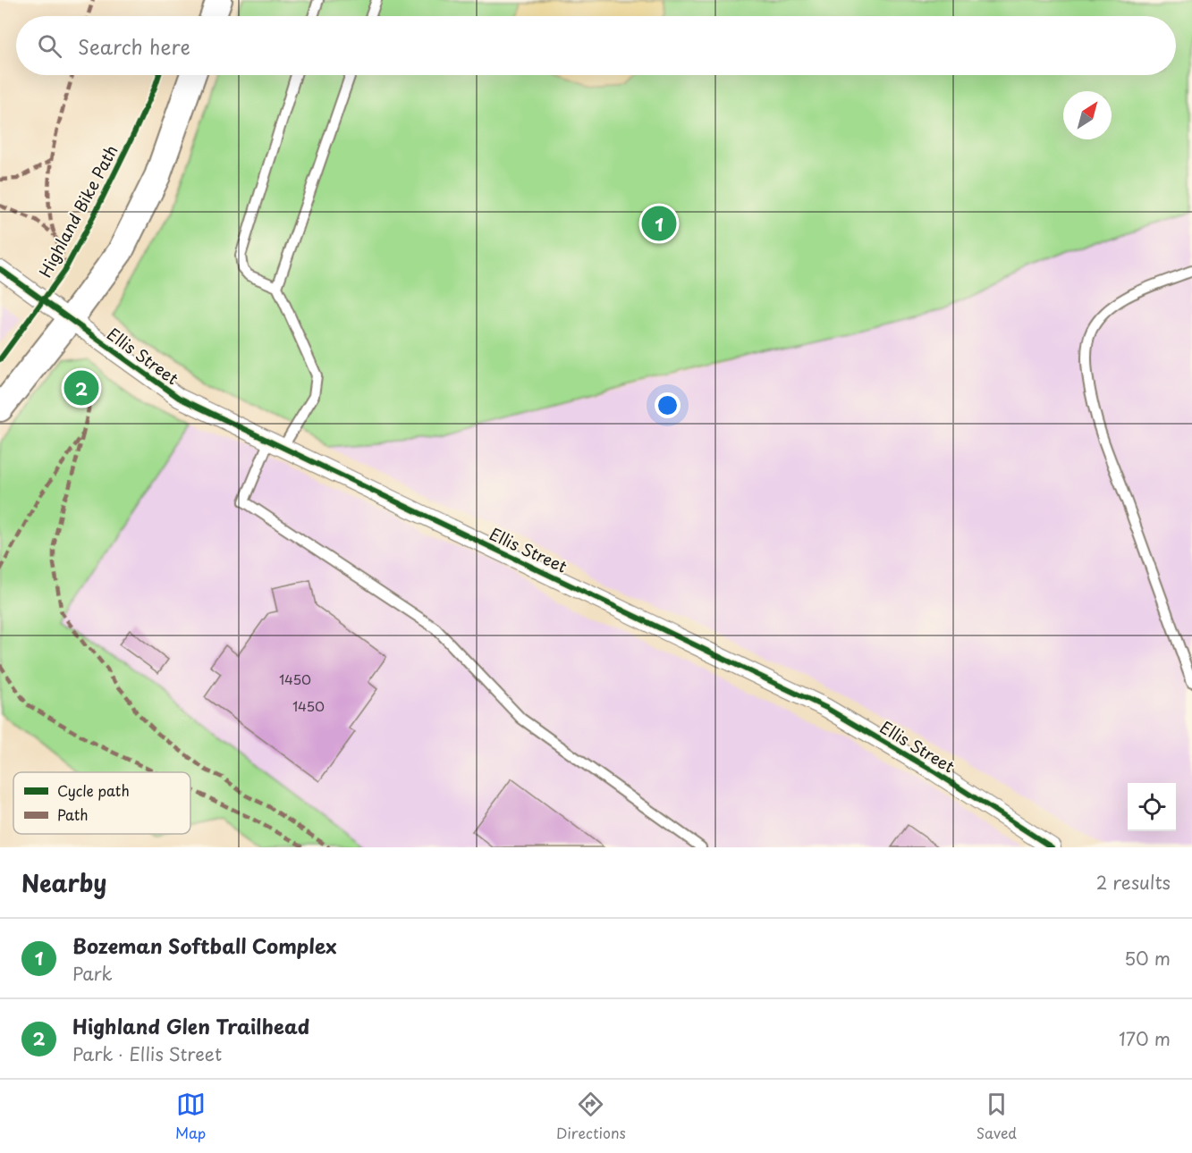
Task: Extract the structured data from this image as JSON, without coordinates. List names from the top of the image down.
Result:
{
  "streets": {
    "street": ["Ellis Street"],
    "cycle path": ["Highland Bike Path"]
  },
  "house_numbers": ["1450", "1450"],
  "legend": ["Cycle path", "Path"],
  "north": "top right",
  "page": {
    "search": "Search here",
    "pins": ["1", "2"],
    "heading": ["Nearby", "2 results"],
    "list": [
      {
        "mark": "1",
        "name": "Bozeman Softball Complex",
        "note": "Park",
        "value": "50 m"
      },
      {
        "mark": "2",
        "name": "Highland Glen Trailhead",
        "note": "Park · Ellis Street",
        "value": "170 m"
      }
    ],
    "nav": ["Map", "Directions", "Saved"]
  }
}
